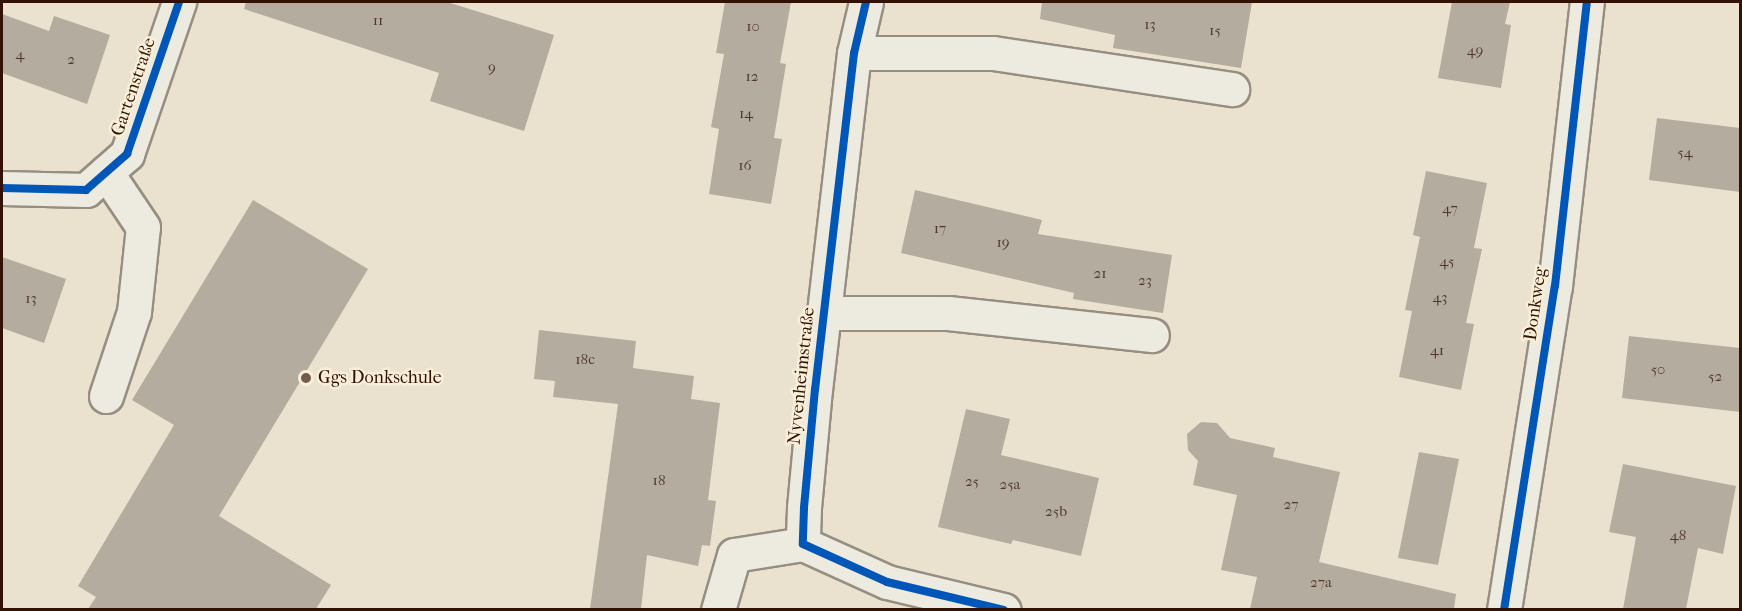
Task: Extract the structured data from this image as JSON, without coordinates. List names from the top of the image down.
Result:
{
  "streets": {
    "street": ["Gartenstraße", "Donkweg", "Nyvenheimstraße"]
  },
  "places": ["Ggs Donkschule"],
  "house_numbers": [
    "11",
    "13",
    "10",
    "15",
    "49",
    "4",
    "2",
    "9",
    "12",
    "14",
    "54",
    "16",
    "47",
    "17",
    "19",
    "45",
    "21",
    "23",
    "43",
    "13",
    "41",
    "18c",
    "50",
    "52",
    "18",
    "25",
    "25a",
    "27",
    "25b",
    "48",
    "27a"
  ]
}
